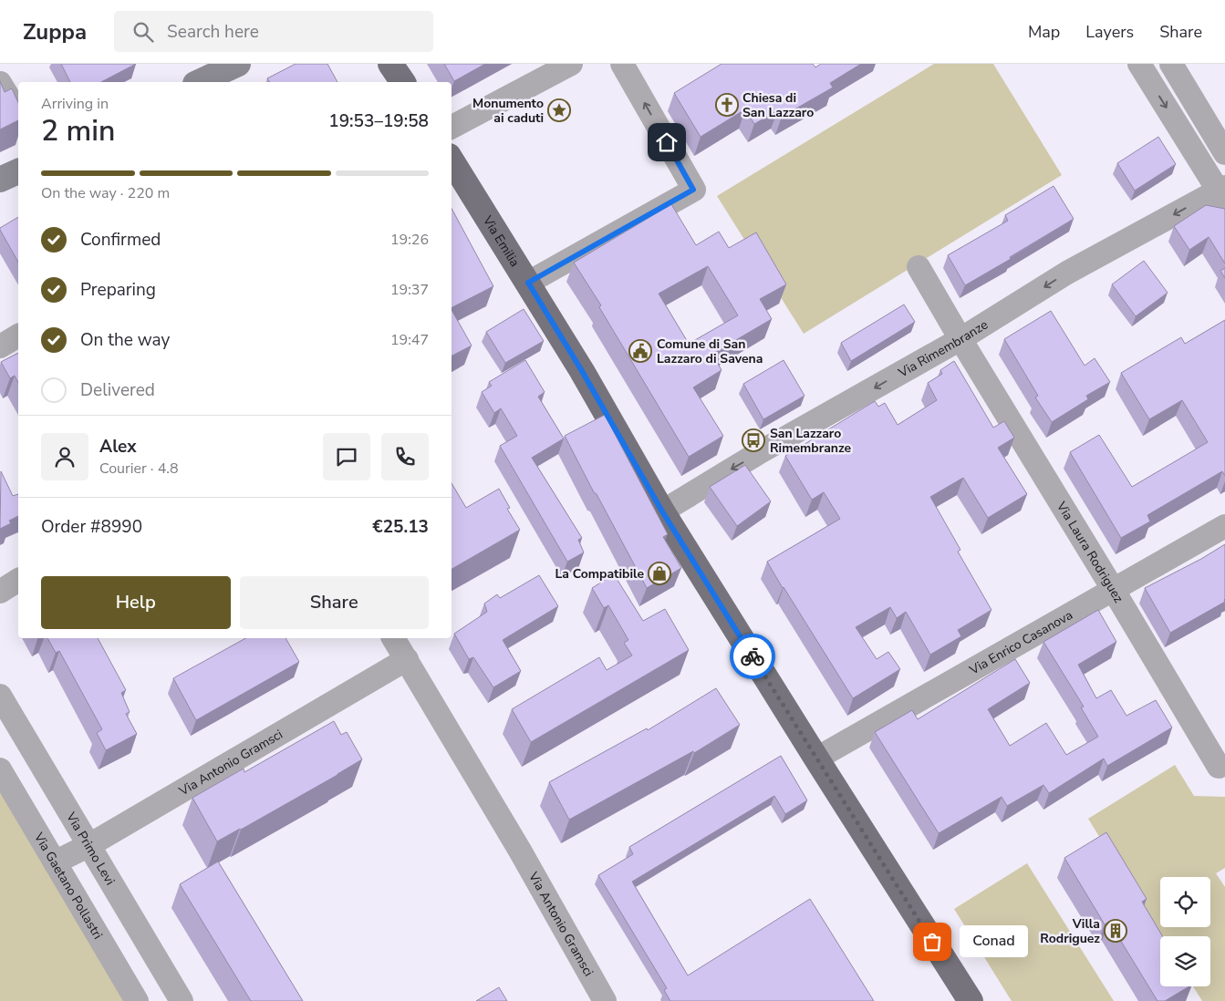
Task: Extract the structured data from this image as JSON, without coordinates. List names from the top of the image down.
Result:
{
  "streets": {
    "main road": ["Via Emilia"],
    "street": [
      "Via Rimembranze",
      "Via Laura Rodriguez",
      "Via Enrico Casanova",
      "Via Antonio Gramsci",
      "Via Primo Levi",
      "Via Gaetano Pollastri"
    ]
  },
  "crossings": [
    ["Via Emilia", "Via Rimembranze"],
    ["Via Emilia", "Via Enrico Casanova"],
    ["Via Rimembranze", "Via Laura Rodriguez"],
    ["Via Laura Rodriguez", "Via Enrico Casanova"],
    ["Via Antonio Gramsci", "Via Primo Levi"],
    ["Via Antonio Gramsci", "Via Gaetano Pollastri"]
  ],
  "one_way": ["Via Rimembranze"],
  "places": {
    "church": ["Chiesa di San Lazzaro"],
    "place": ["Monumento ai caduti"],
    "public building": ["Comune di San Lazzaro di Savena"],
    "bus stop": ["San Lazzaro Rimembranze"],
    "shop": ["La Compatibile"],
    "building": ["Villa Rodriguez"],
    "other": ["Conad"]
  },
  "page": {
    "header": "Zuppa",
    "search": "Search here",
    "nav": ["Map", "Layers", "Share"],
    "heading": ["2 min", "Arriving in", "19:53–19:58"],
    "panel": [
      "Alex",
      "Courier · 4.8",
      "Order #8990",
      "€25.13"
    ],
    "bar": "On the way · 220 m",
    "list": [
      ["Confirmed", "19:26"],
      ["Preparing", "19:37"],
      ["On the way", "19:47"],
      "Delivered"
    ],
    "buttons": ["Help", "Share"],
    "bubble": "Conad"
  }
}
